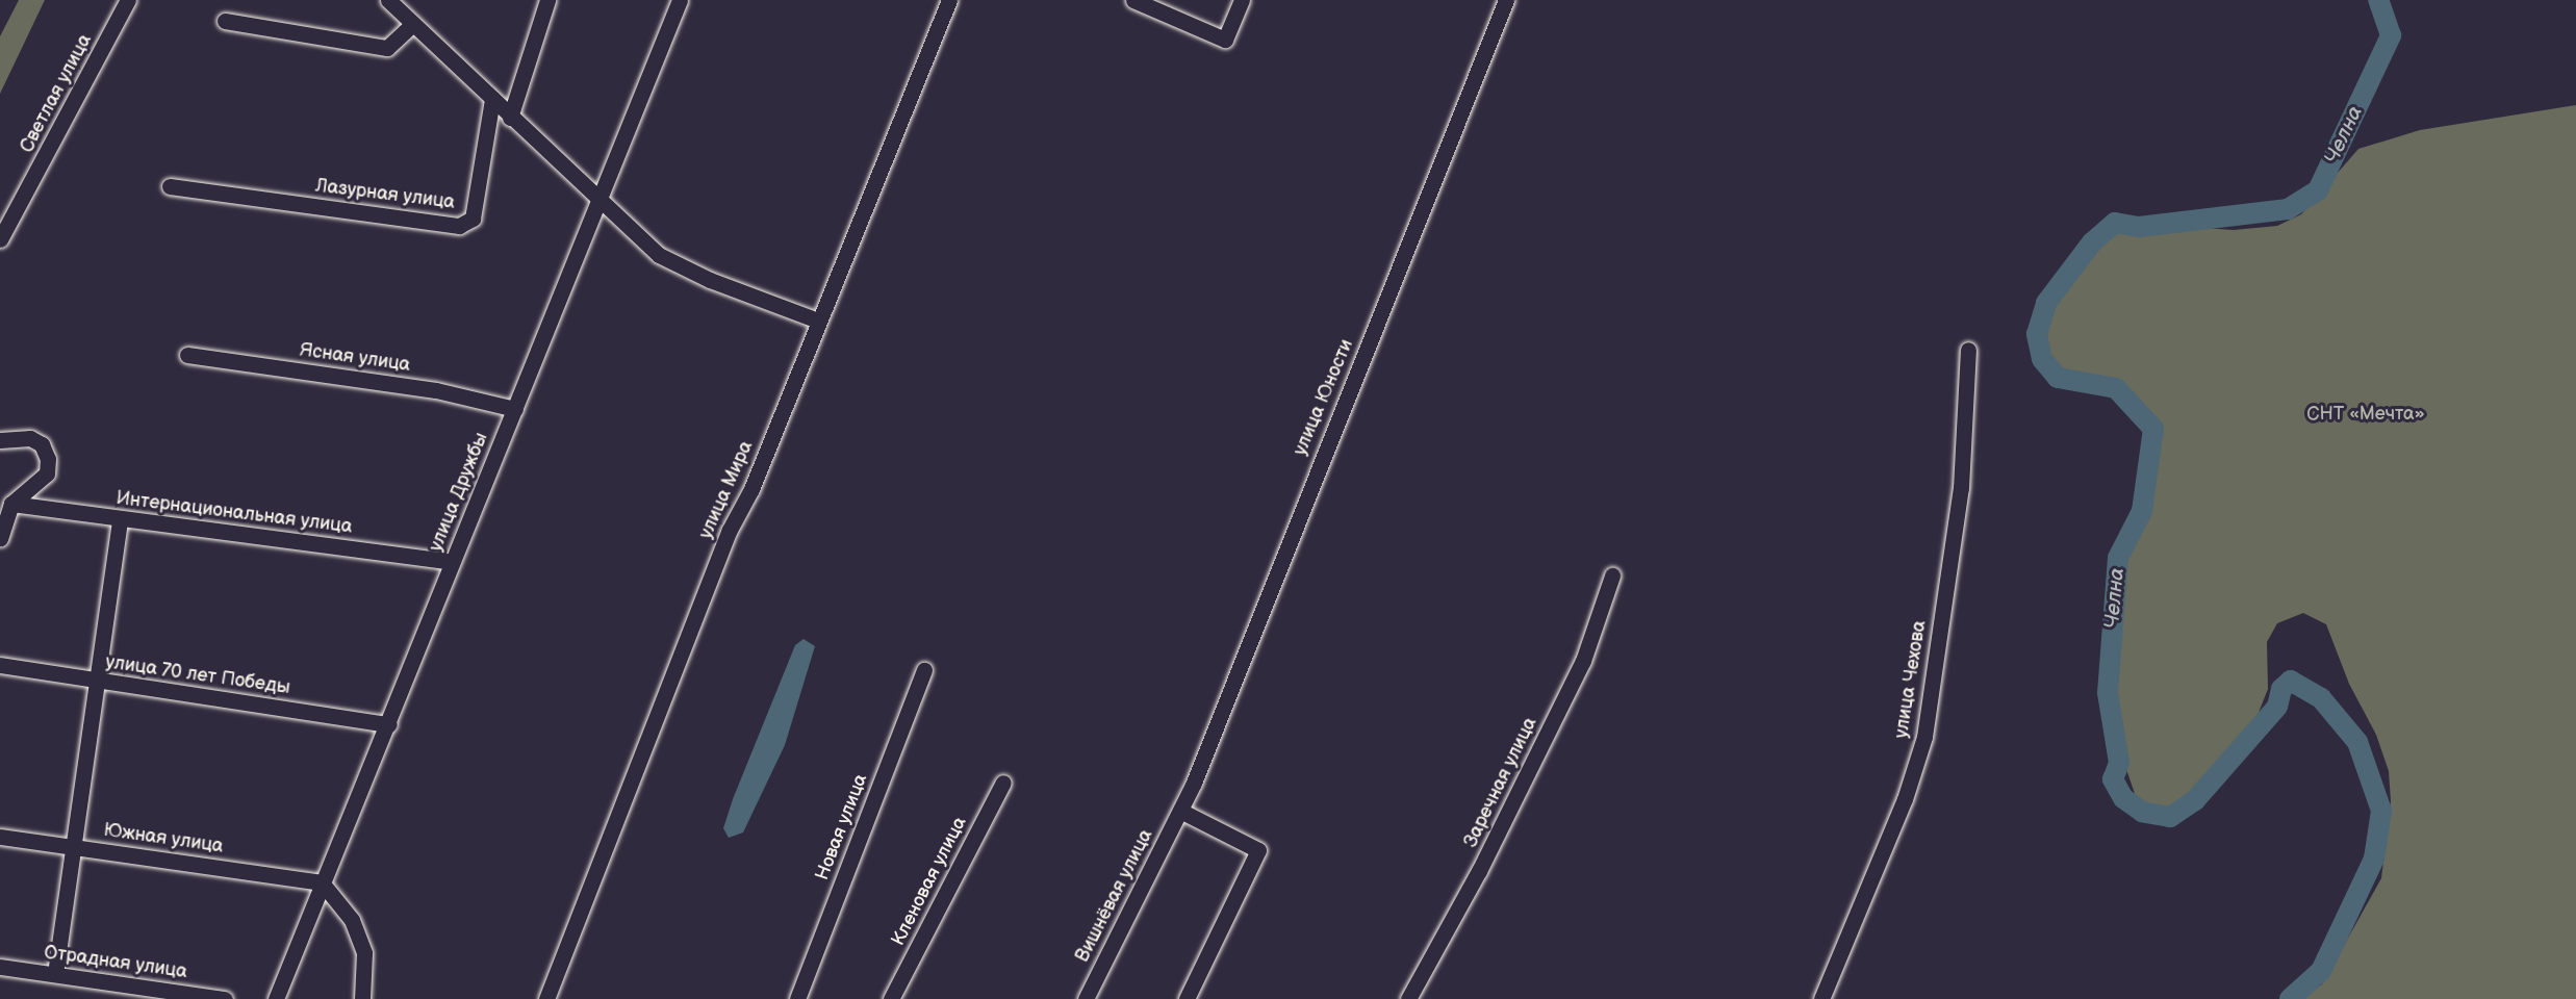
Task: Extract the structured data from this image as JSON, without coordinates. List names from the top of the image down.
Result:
{
  "streets": {
    "street": [
      "Светлая улица",
      "Лазурная улица",
      "Ясная улица",
      "улица Юности",
      "улица Мира",
      "улица Дружбы",
      "Интернациональная улица",
      "улица 70 лет Победы",
      "улица Чехова",
      "Заречная улица",
      "Новая улица",
      "Южная улица",
      "Кленовая улица",
      "Вишнёвая улица",
      "Отрадная улица"
    ]
  },
  "crossings": [
    ["Ясная улица", "улица Дружбы"],
    ["улица Юности", "Вишнёвая улица"],
    ["улица Дружбы", "Интернациональная улица"],
    ["улица Дружбы", "улица 70 лет Победы"],
    ["улица Дружбы", "Южная улица"]
  ],
  "water": ["Челна"],
  "parks": ["СНТ «Мечта»"]
}
